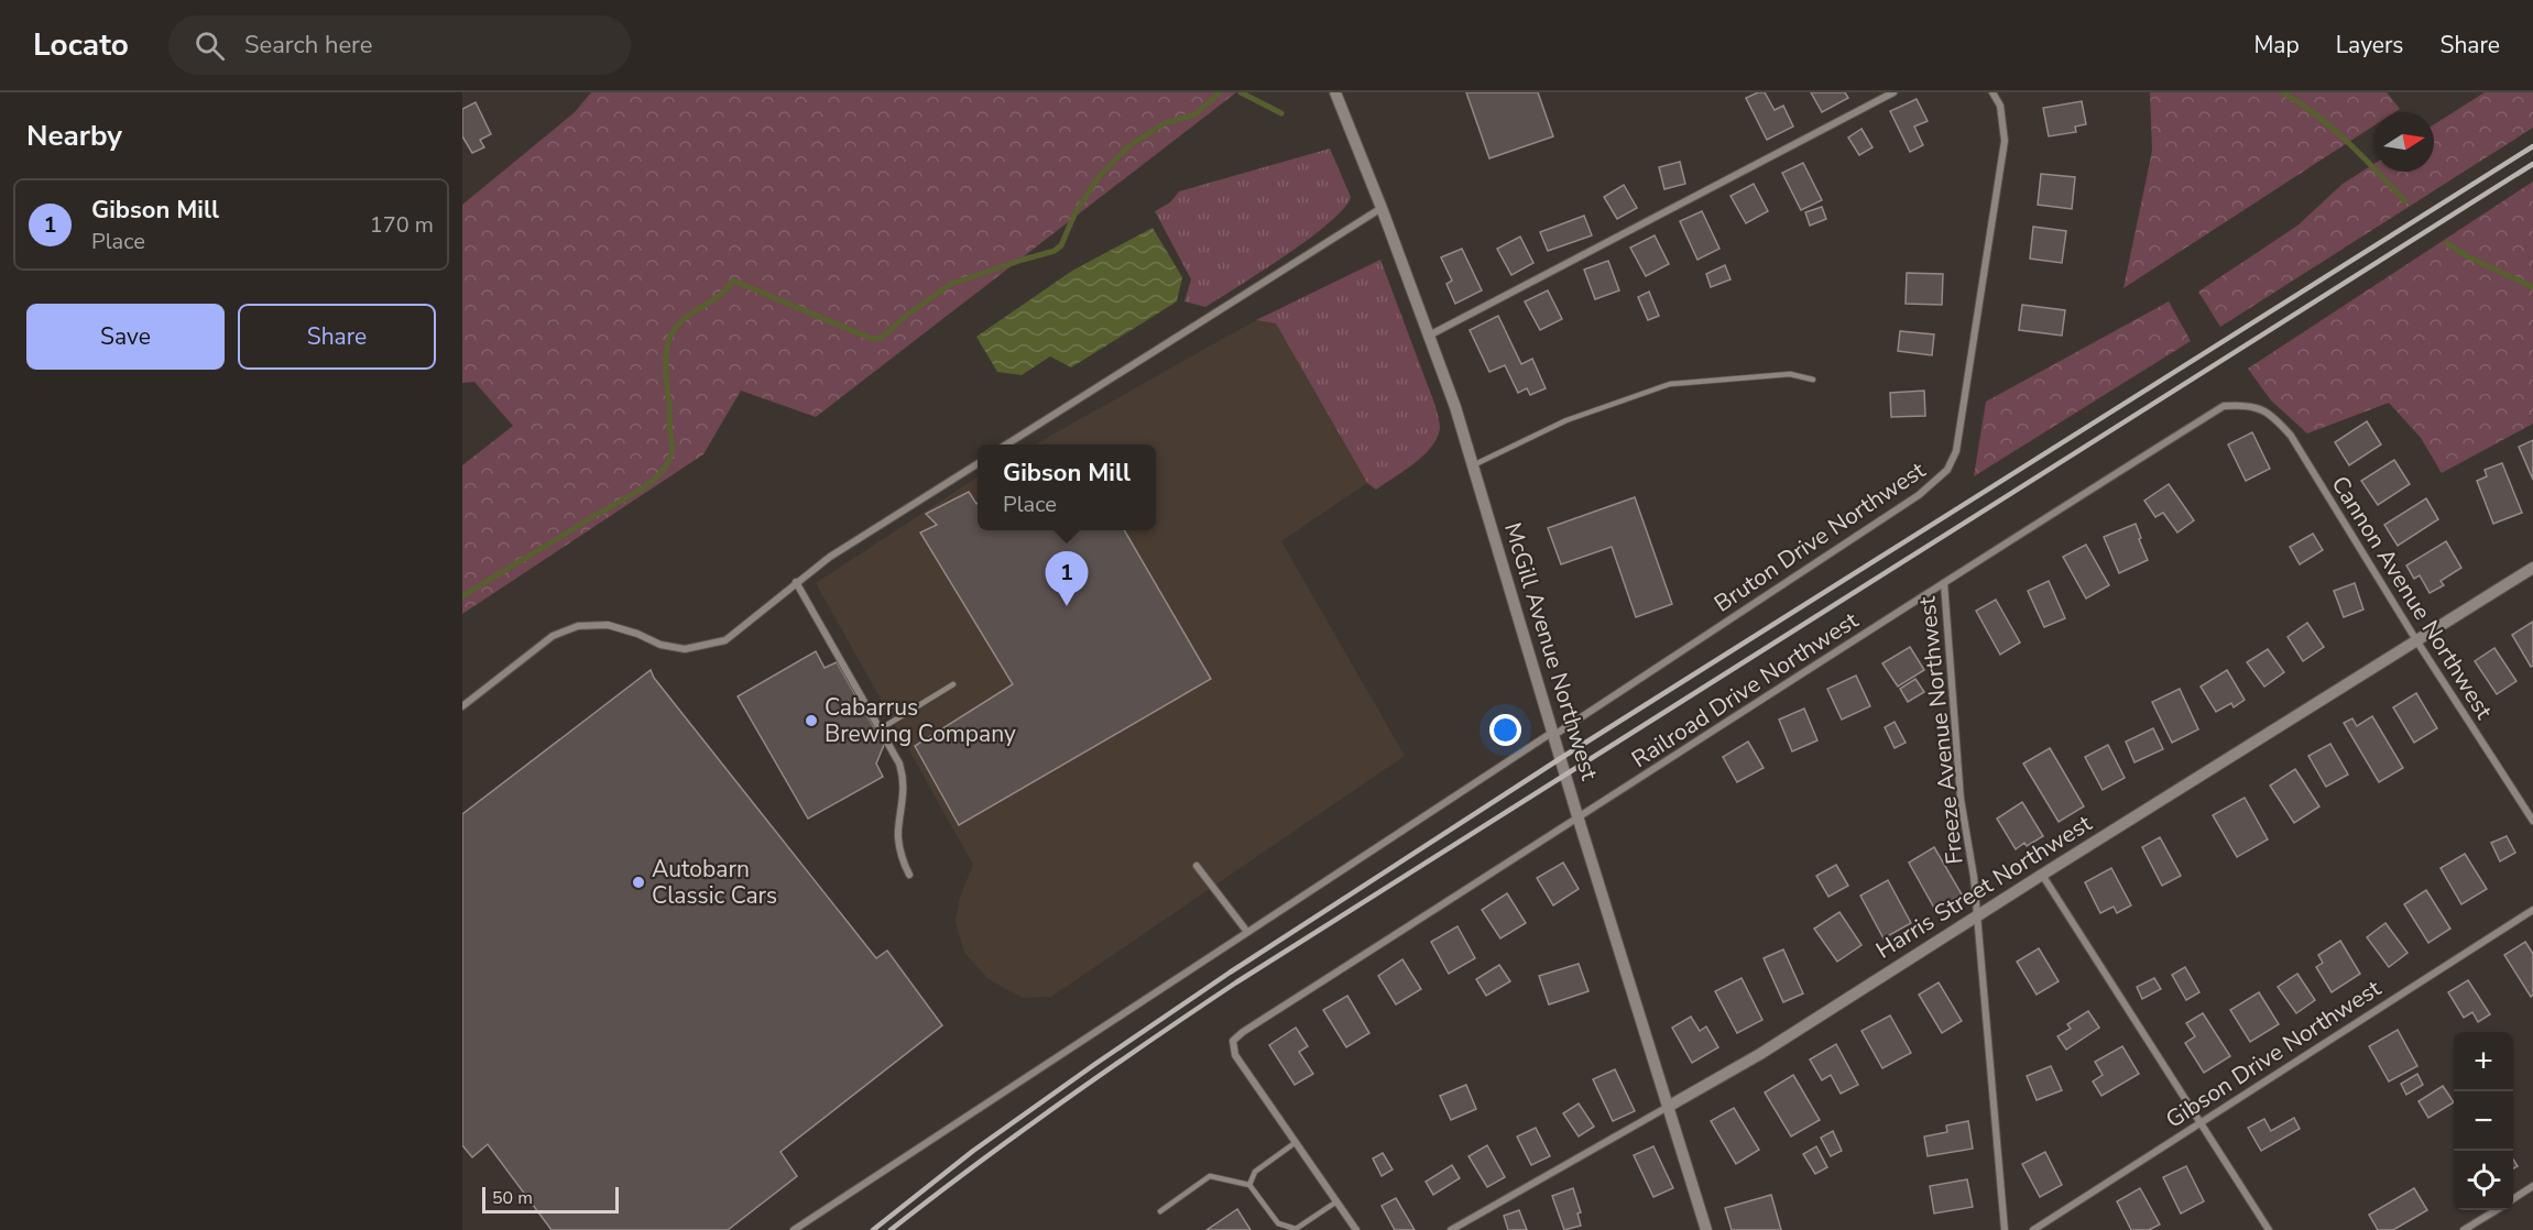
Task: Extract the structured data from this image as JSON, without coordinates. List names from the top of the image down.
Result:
{
  "streets": {
    "street": [
      "Bruton Drive Northwest",
      "Cannon Avenue Northwest",
      "McGill Avenue Northwest",
      "Railroad Drive Northwest",
      "Freeze Avenue Northwest",
      "Harris Street Northwest",
      "Gibson Drive Northwest"
    ]
  },
  "crossings": [
    ["Bruton Drive Northwest", "McGill Avenue Northwest"],
    ["Cannon Avenue Northwest", "Railroad Drive Northwest"],
    ["Cannon Avenue Northwest", "Harris Street Northwest"],
    ["McGill Avenue Northwest", "Railroad Drive Northwest"],
    ["McGill Avenue Northwest", "Harris Street Northwest"],
    ["Railroad Drive Northwest", "Freeze Avenue Northwest"],
    ["Freeze Avenue Northwest", "Harris Street Northwest"]
  ],
  "places": ["Cabarrus Brewing Company", "Autobarn Classic Cars"],
  "scale_bar": "50 m",
  "north": "right",
  "page": {
    "header": "Locato",
    "search": "Search here",
    "nav": ["Map", "Layers", "Share"],
    "heading": "Nearby",
    "list": [
      {
        "mark": "1",
        "name": "Gibson Mill",
        "note": "Place",
        "value": "170 m"
      }
    ],
    "buttons": ["Save", "Share"],
    "popup": ["Gibson Mill", "Place"],
    "pins": "1",
    "map_buttons": ["+", "−"],
    "scale": "50 m"
  }
}
